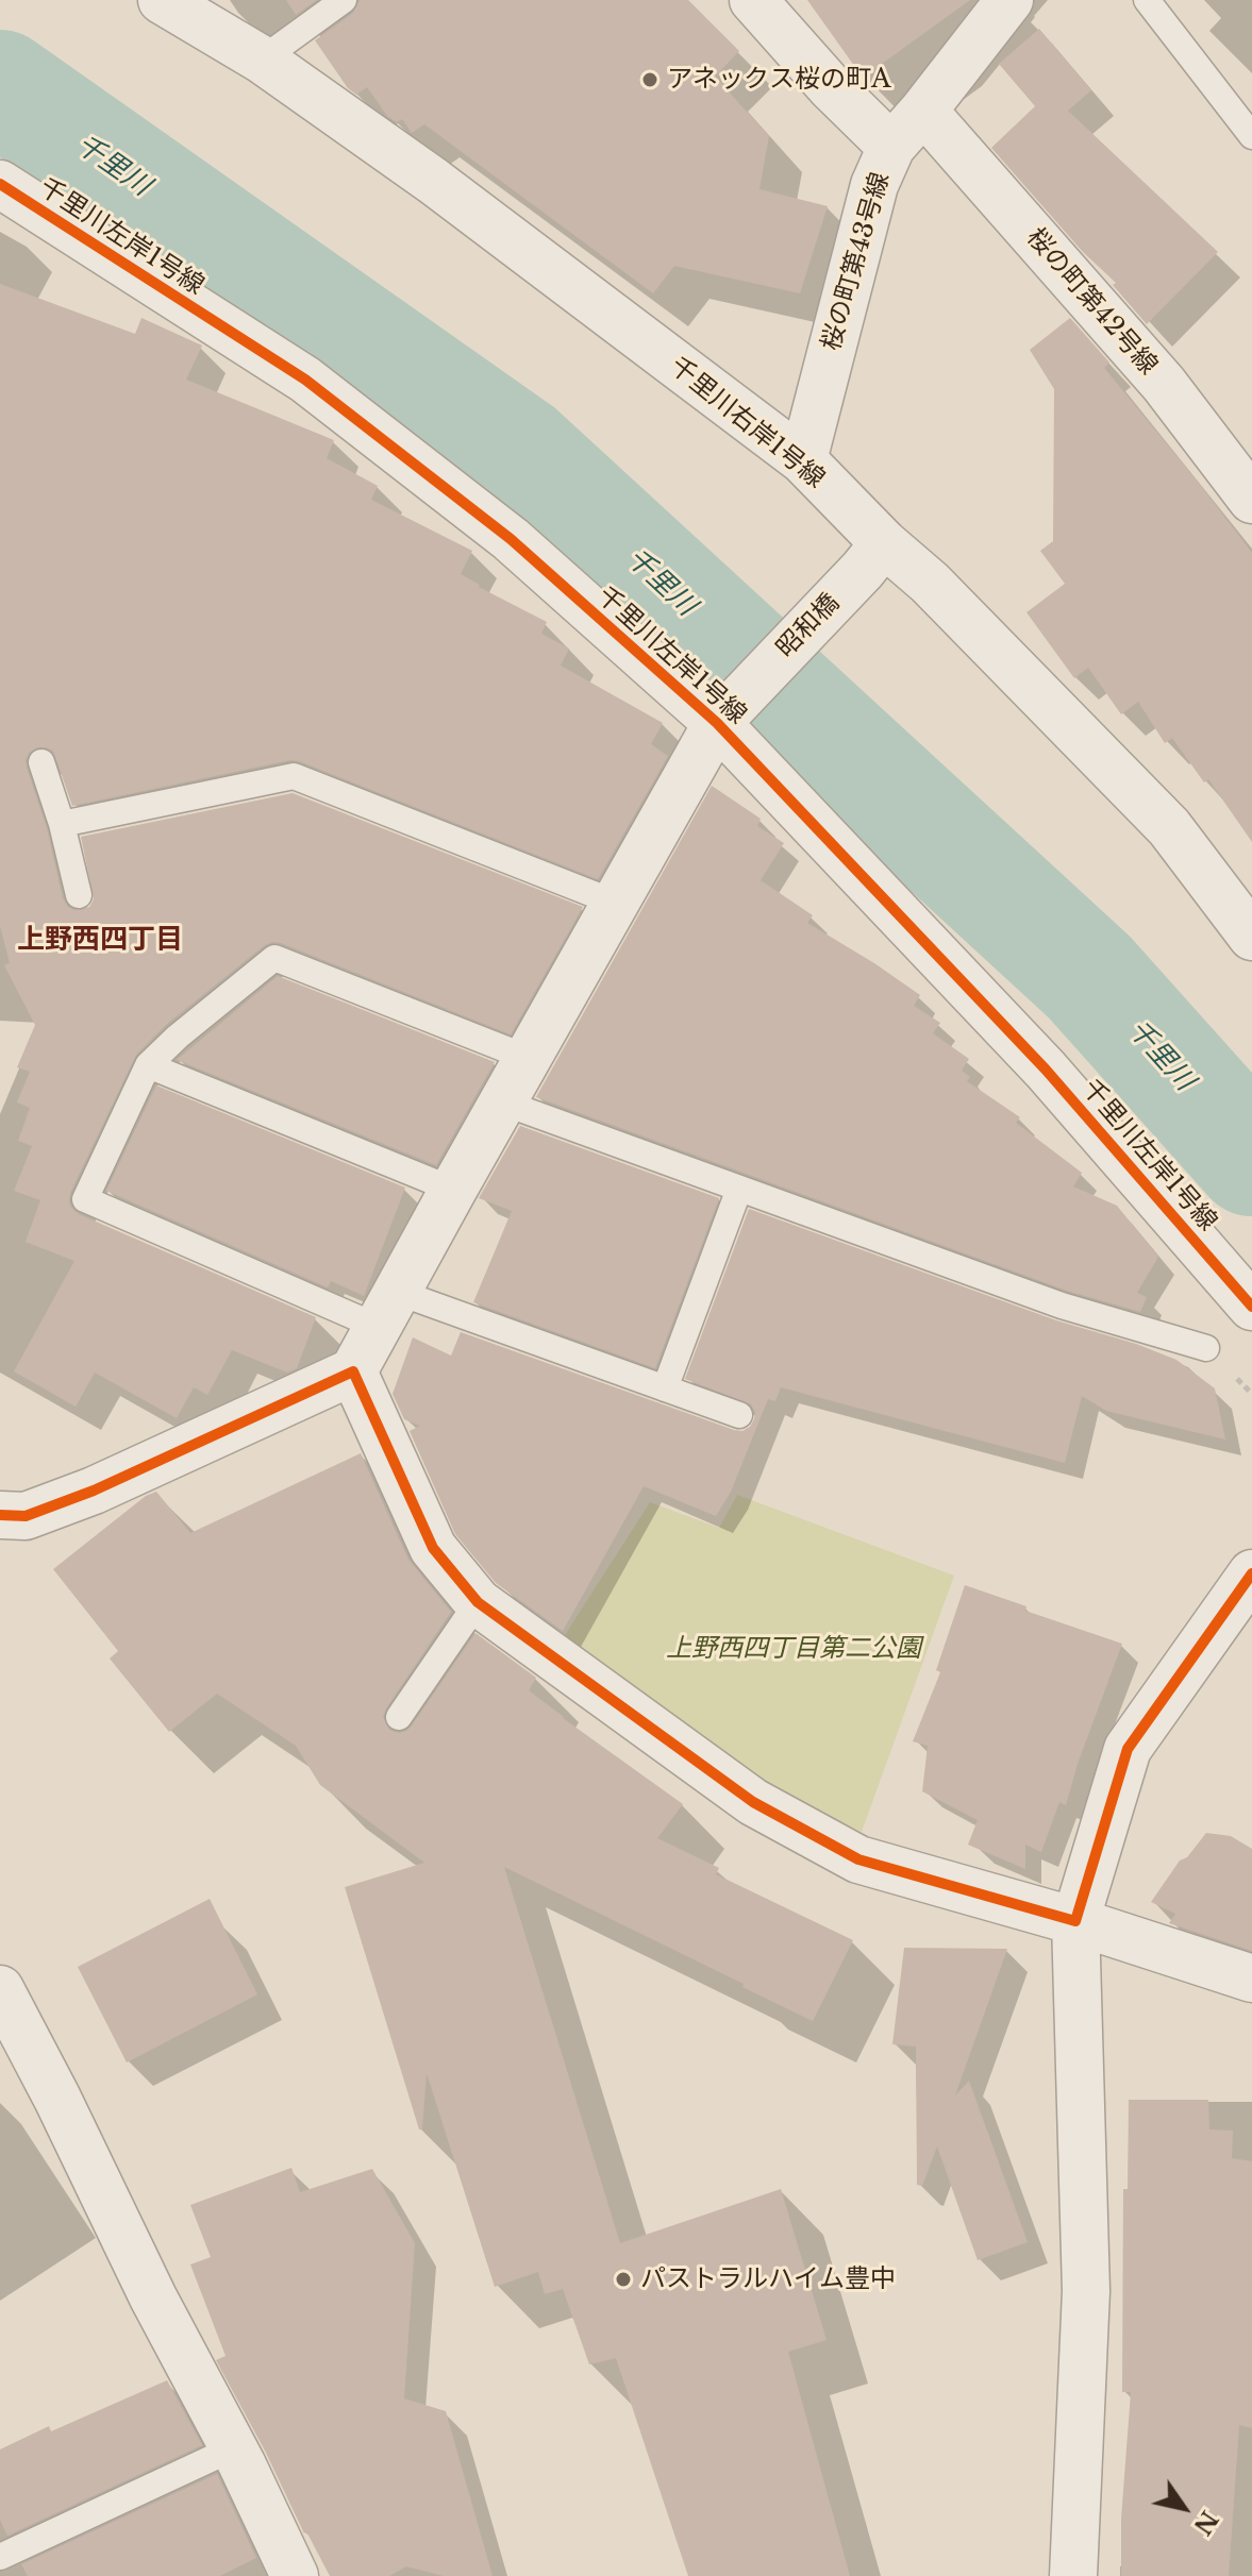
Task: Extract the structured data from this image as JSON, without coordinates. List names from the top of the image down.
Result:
{
  "streets": {
    "street": [
      "千里川左岸1号線",
      "桜の町第43号線",
      "桜の町第42号線",
      "千里川右岸1号線",
      "昭和橋"
    ]
  },
  "crossings": [
    ["千里川左岸1号線", "昭和橋"],
    ["桜の町第43号線", "桜の町第42号線"],
    ["桜の町第43号線", "千里川右岸1号線"],
    ["千里川右岸1号線", "昭和橋"]
  ],
  "districts": ["上野西四丁目"],
  "water": ["千里川"],
  "parks": ["上野西四丁目第二公園"],
  "places": ["アネックス桜の町A", "パストラルハイム豊中"],
  "north": "bottom right"
}
